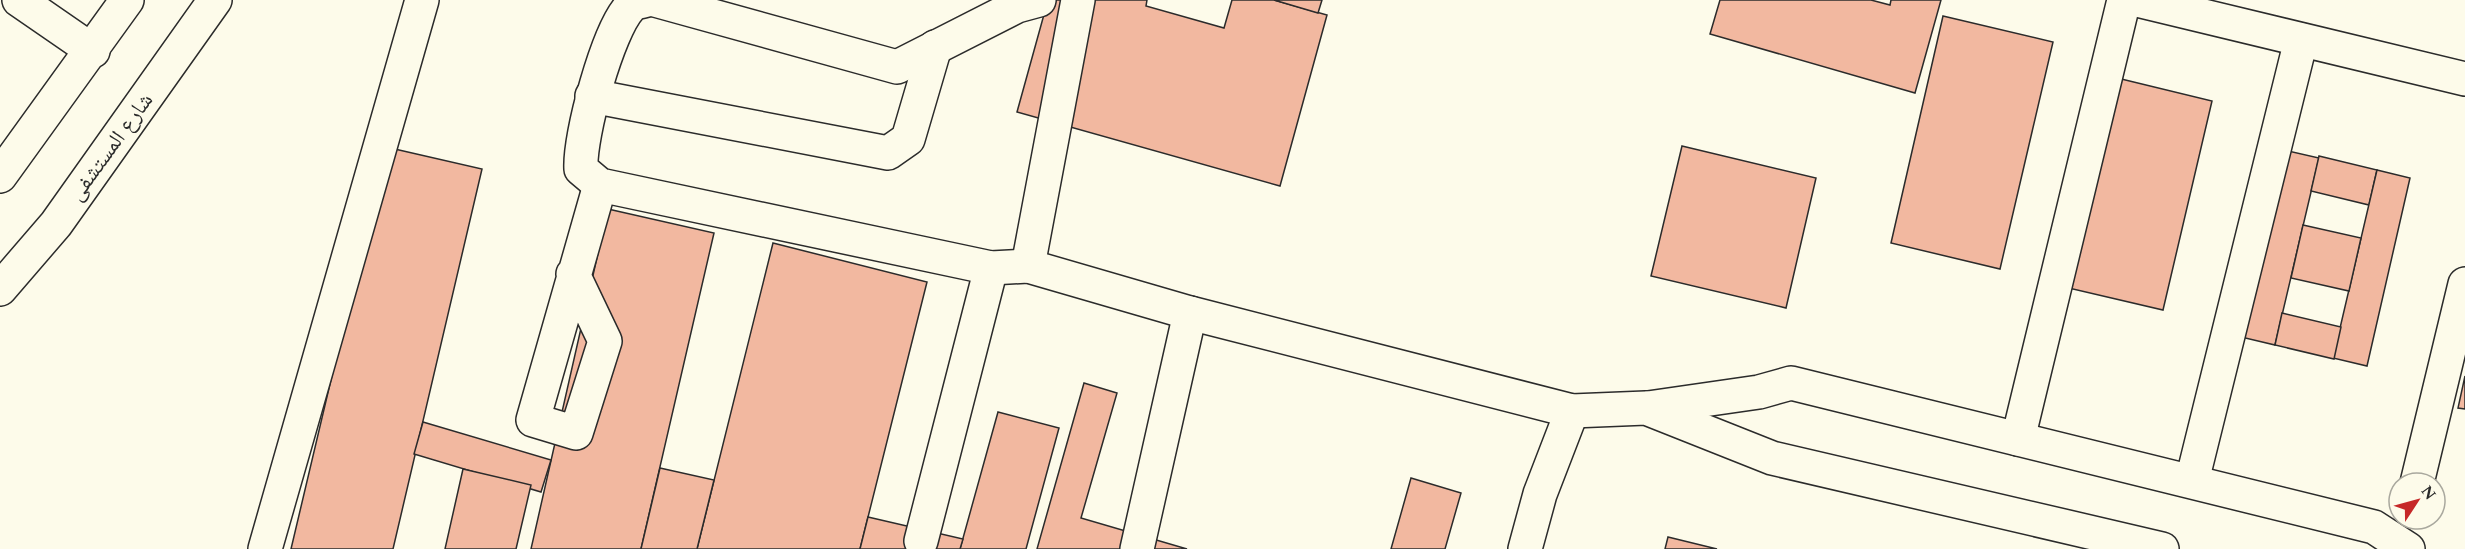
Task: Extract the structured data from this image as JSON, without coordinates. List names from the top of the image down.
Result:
{
  "streets": {
    "main road": ["شارع المستشفى"]
  },
  "north": "top right"
}
